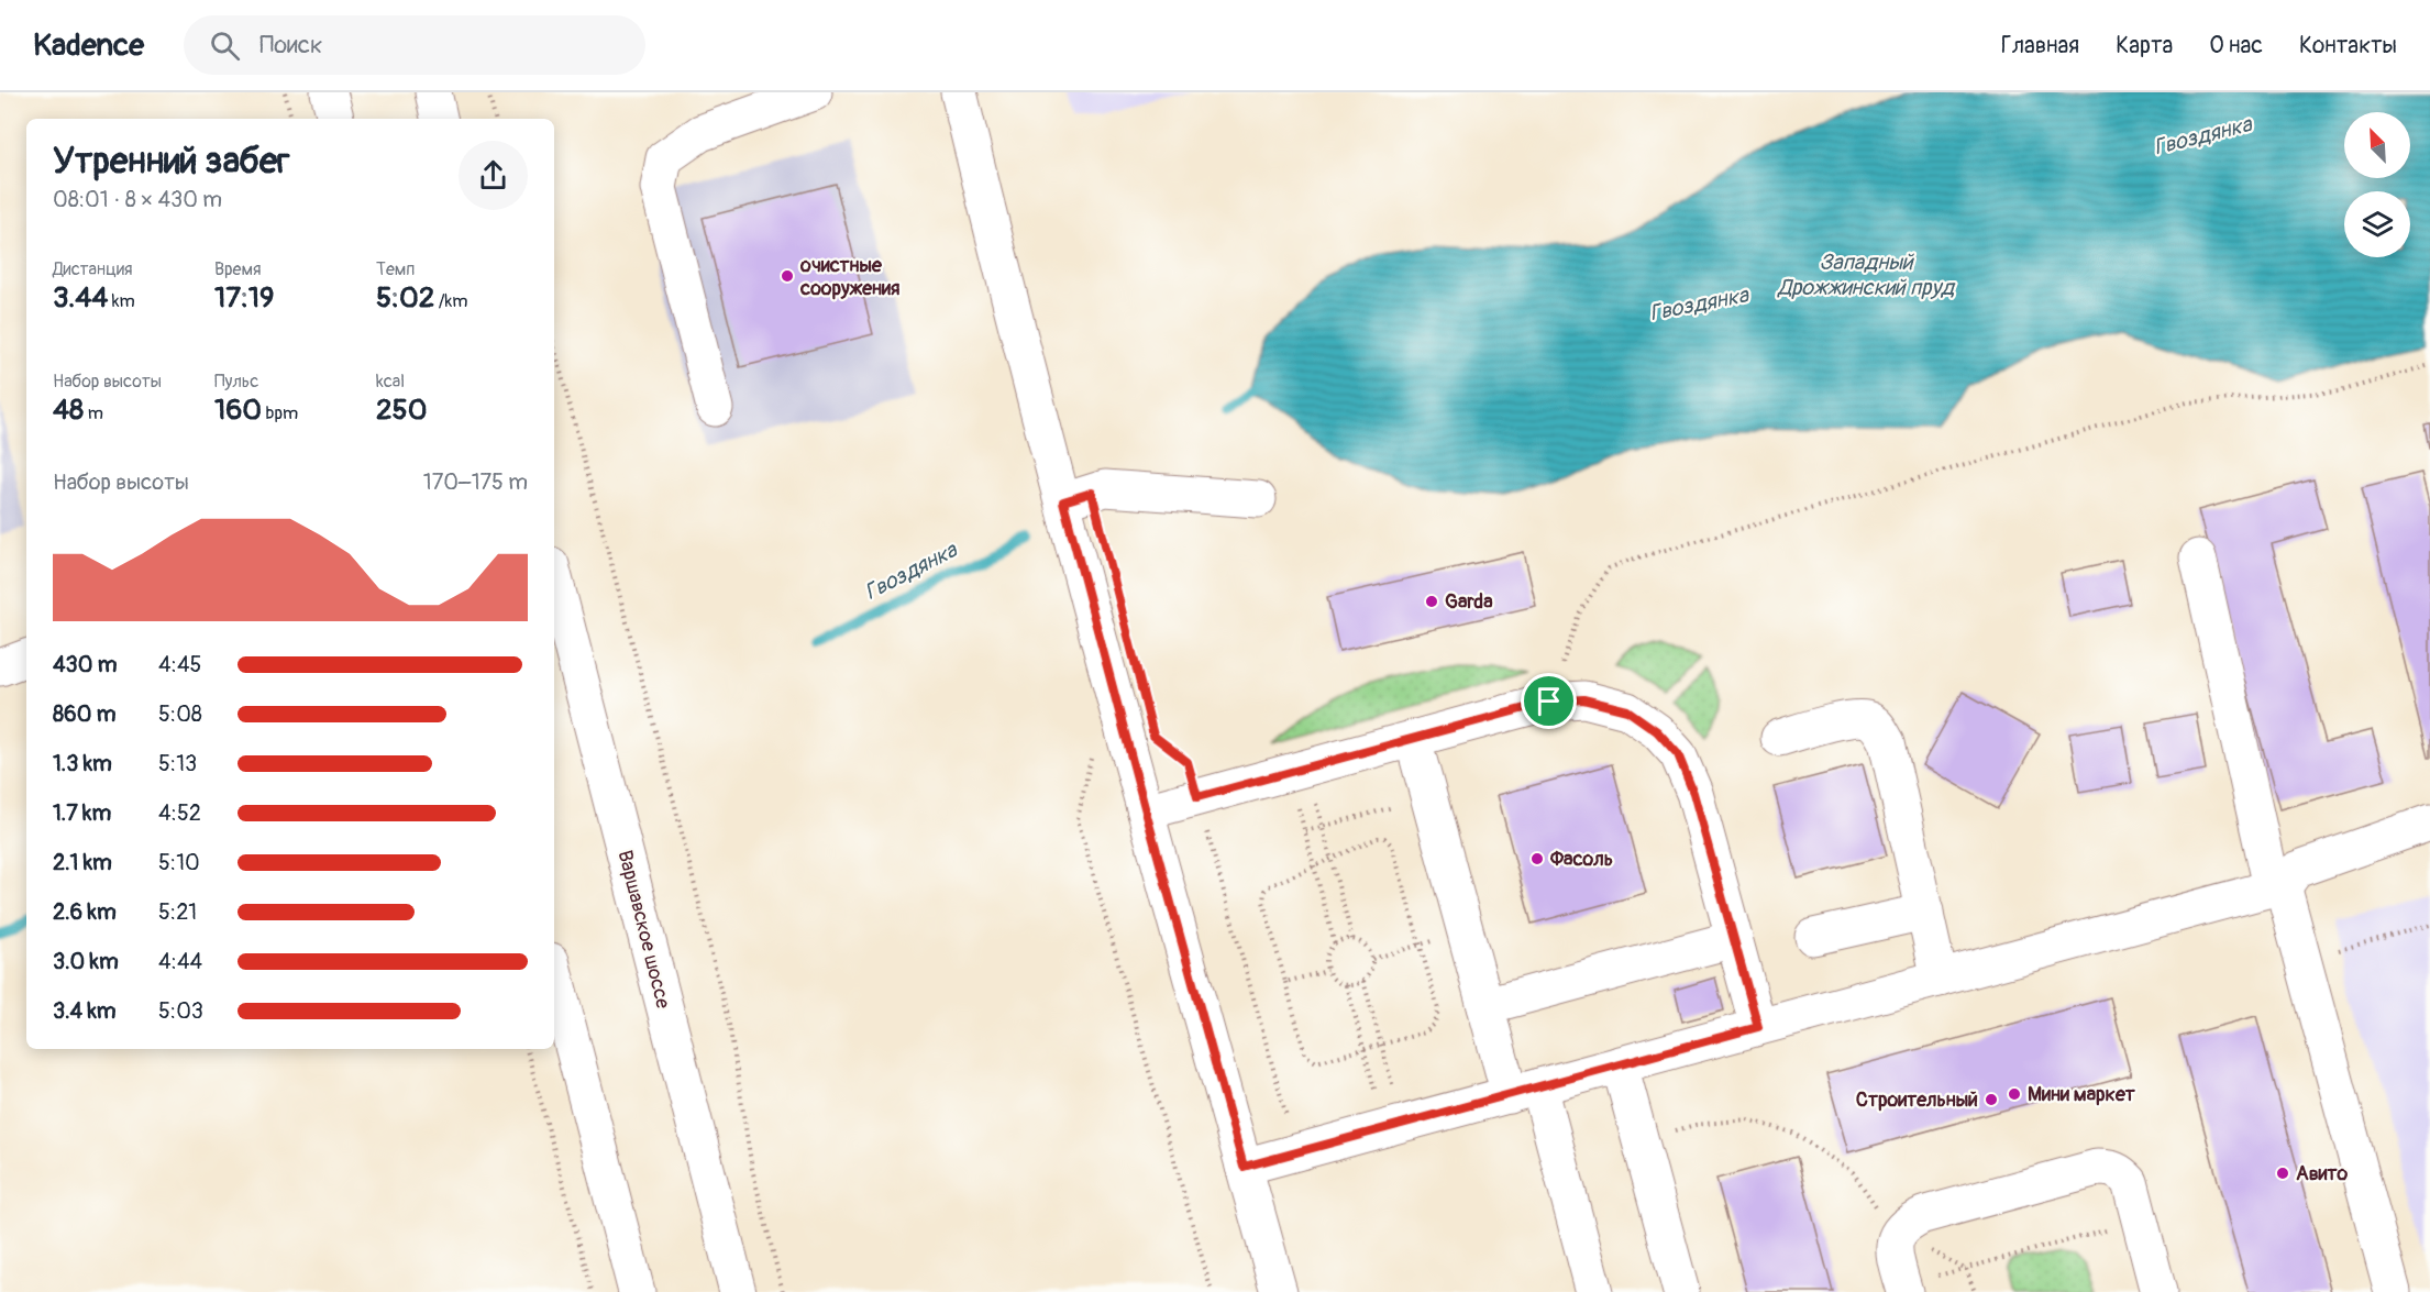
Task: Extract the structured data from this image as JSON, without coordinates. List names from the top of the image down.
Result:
{
  "streets": {
    "street": ["Варшавское шоссе"]
  },
  "water": ["Гвоздянка", "Западный Дрожжинский пруд"],
  "places": [
    "очистные сооружения",
    "Garda",
    "Фасоль",
    "Мини маркет",
    "Строительный",
    "Авито"
  ],
  "north": "top left",
  "page": {
    "header": "Kadence",
    "search": "Поиск",
    "nav": [
      "Главная",
      "Карта",
      "О нас",
      "Контакты"
    ],
    "heading": ["Утренний забег", "08:01 · 8 × 430 m"],
    "stats": [
      ["Дистанция", "3.44 km"],
      ["Время", "17:19"],
      ["Темп", "5:02 /km"],
      ["Набор высоты", "48 m"],
      ["Пульс", "160 bpm"],
      ["kcal", "250"]
    ],
    "chart": ["Набор высоты", "170–175 m"],
    "list": [
      {
        "name": "430 m",
        "note": "4:45"
      },
      {
        "name": "860 m",
        "note": "5:08"
      },
      {
        "name": "1.3 km",
        "note": "5:13"
      },
      {
        "name": "1.7 km",
        "note": "4:52"
      },
      {
        "name": "2.1 km",
        "note": "5:10"
      },
      {
        "name": "2.6 km",
        "note": "5:21"
      },
      {
        "name": "3.0 km",
        "note": "4:44"
      },
      {
        "name": "3.4 km",
        "note": "5:03"
      }
    ]
  }
}
